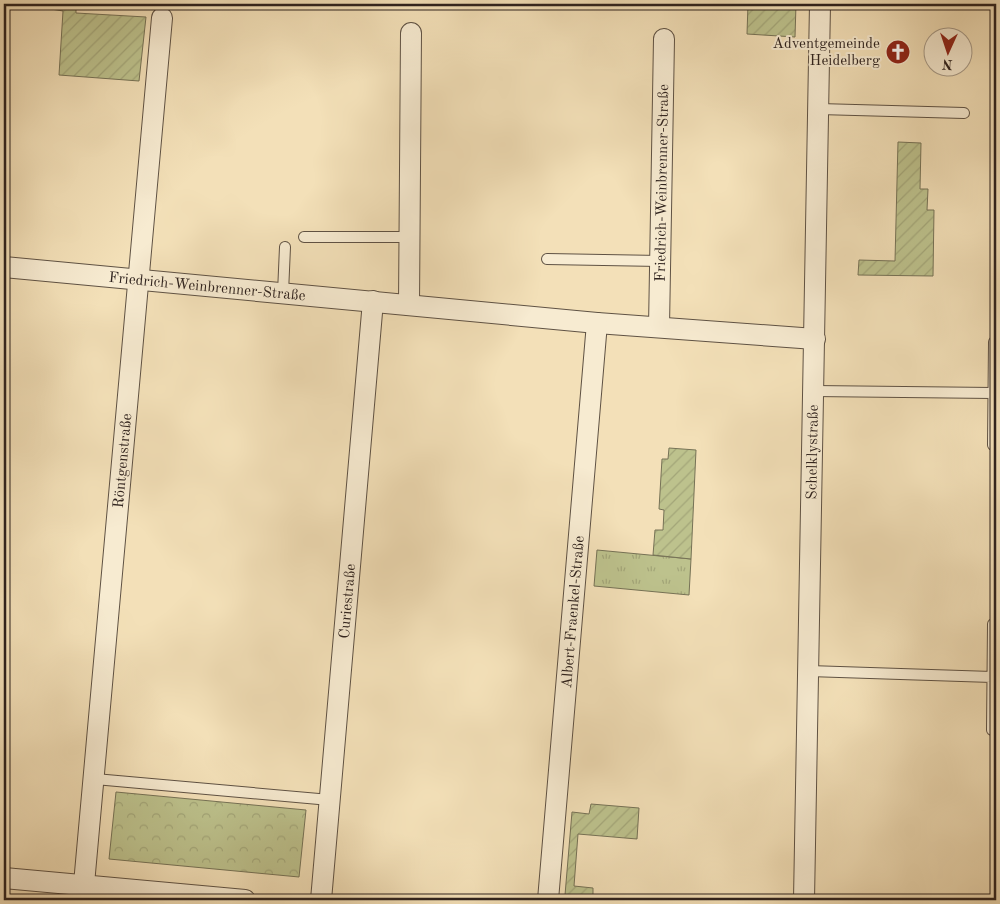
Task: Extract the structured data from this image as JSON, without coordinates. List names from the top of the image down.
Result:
{
  "streets": {
    "street": [
      "Friedrich-Weinbrenner-Straße",
      "Schelklystraße",
      "Röntgenstraße",
      "Curiestraße",
      "Albert-Fraenkel-Straße"
    ]
  },
  "crossings": [
    ["Friedrich-Weinbrenner-Straße", "Schelklystraße"],
    ["Friedrich-Weinbrenner-Straße", "Röntgenstraße"],
    ["Friedrich-Weinbrenner-Straße", "Curiestraße"],
    ["Friedrich-Weinbrenner-Straße", "Albert-Fraenkel-Straße"]
  ],
  "places": {
    "church": ["Adventgemeinde Heidelberg"]
  },
  "north": "bottom"
}
